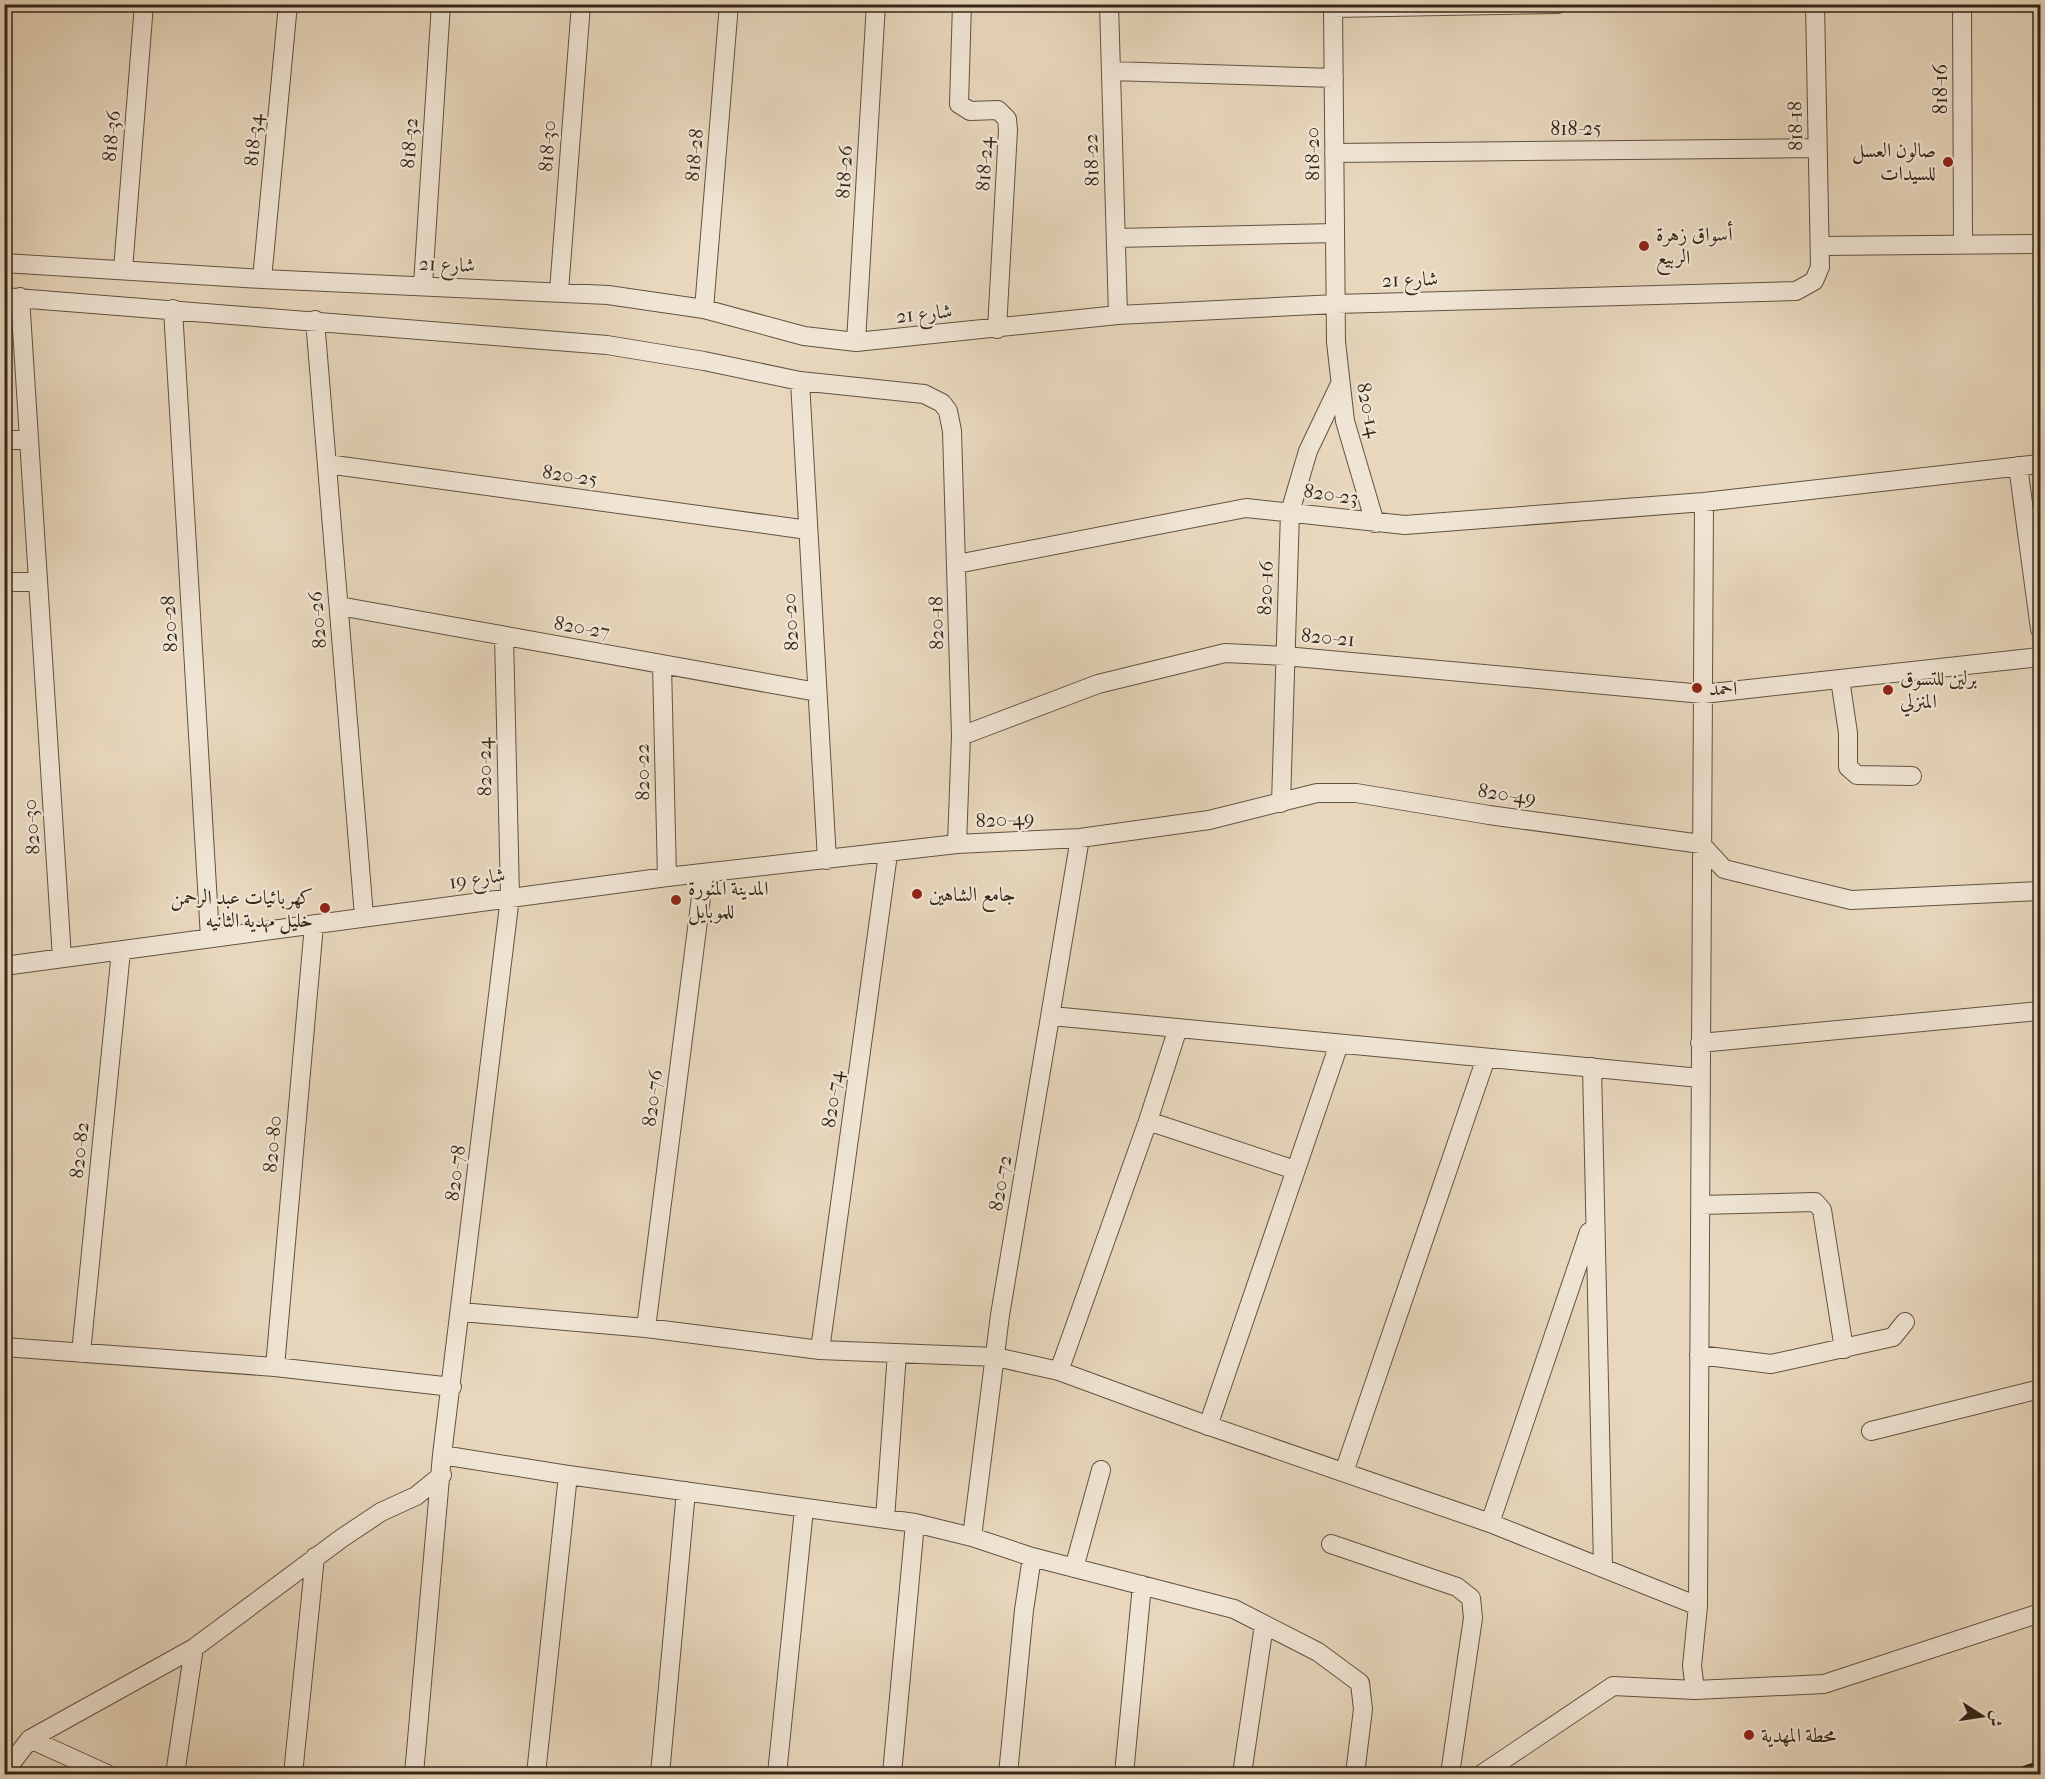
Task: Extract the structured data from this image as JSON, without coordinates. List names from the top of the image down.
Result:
{
  "streets": {
    "street": [
      "818-16",
      "818-18",
      "818-25",
      "818-36",
      "818-34",
      "818-32",
      "818-30",
      "818-20",
      "818-28",
      "818-22",
      "818-24",
      "818-26",
      "شارع 21",
      "820-14",
      "820-25",
      "820-23",
      "820-16",
      "820-26",
      "820-20",
      "820-18",
      "820-28",
      "820-27",
      "820-21",
      "820-24",
      "820-22",
      "820-49",
      "820-30",
      "شارع 19",
      "820-76",
      "820-74",
      "820-80",
      "820-82",
      "820-78",
      "820-72"
    ]
  },
  "crossings": [
    ["818-18", "818-25"],
    ["818-18", "شارع 21"],
    ["818-25", "818-20"],
    ["818-36", "شارع 21"],
    ["818-34", "شارع 21"],
    ["818-32", "شارع 21"],
    ["818-30", "شارع 21"],
    ["818-20", "شارع 21"],
    ["818-20", "820-14"],
    ["818-28", "شارع 21"],
    ["818-22", "شارع 21"],
    ["818-24", "شارع 21"],
    ["818-26", "شارع 21"],
    ["شارع 21", "820-14"],
    ["820-14", "820-23"],
    ["820-14", "820-16"],
    ["820-25", "820-26"],
    ["820-25", "820-20"],
    ["820-23", "820-16"],
    ["820-23", "820-18"],
    ["820-16", "820-21"],
    ["820-16", "820-49"],
    ["820-26", "820-27"],
    ["820-26", "شارع 19"],
    ["820-20", "820-18"],
    ["820-20", "820-27"],
    ["820-20", "شارع 19"],
    ["820-18", "820-21"],
    ["820-18", "820-49"],
    ["820-18", "شارع 19"],
    ["820-28", "شارع 19"],
    ["820-27", "820-24"],
    ["820-27", "820-22"],
    ["820-24", "شارع 19"],
    ["820-24", "820-78"],
    ["820-22", "شارع 19"],
    ["820-49", "شارع 19"],
    ["820-49", "820-72"],
    ["820-30", "شارع 19"],
    ["شارع 19", "820-76"],
    ["شارع 19", "820-74"],
    ["شارع 19", "820-80"],
    ["شارع 19", "820-82"],
    ["شارع 19", "820-78"]
  ],
  "places": [
    "صالون العسل للسيدات",
    "أسواق زهرة الربيع",
    "احمد",
    "برلين للتسوق المنزلي",
    "جامع الشاهين",
    "المدينة المنورة للموبايل",
    "كهربائيات عبد الرحمن خليل مهدية الثانيه",
    "محطة المهدية"
  ],
  "north": "right"
}
